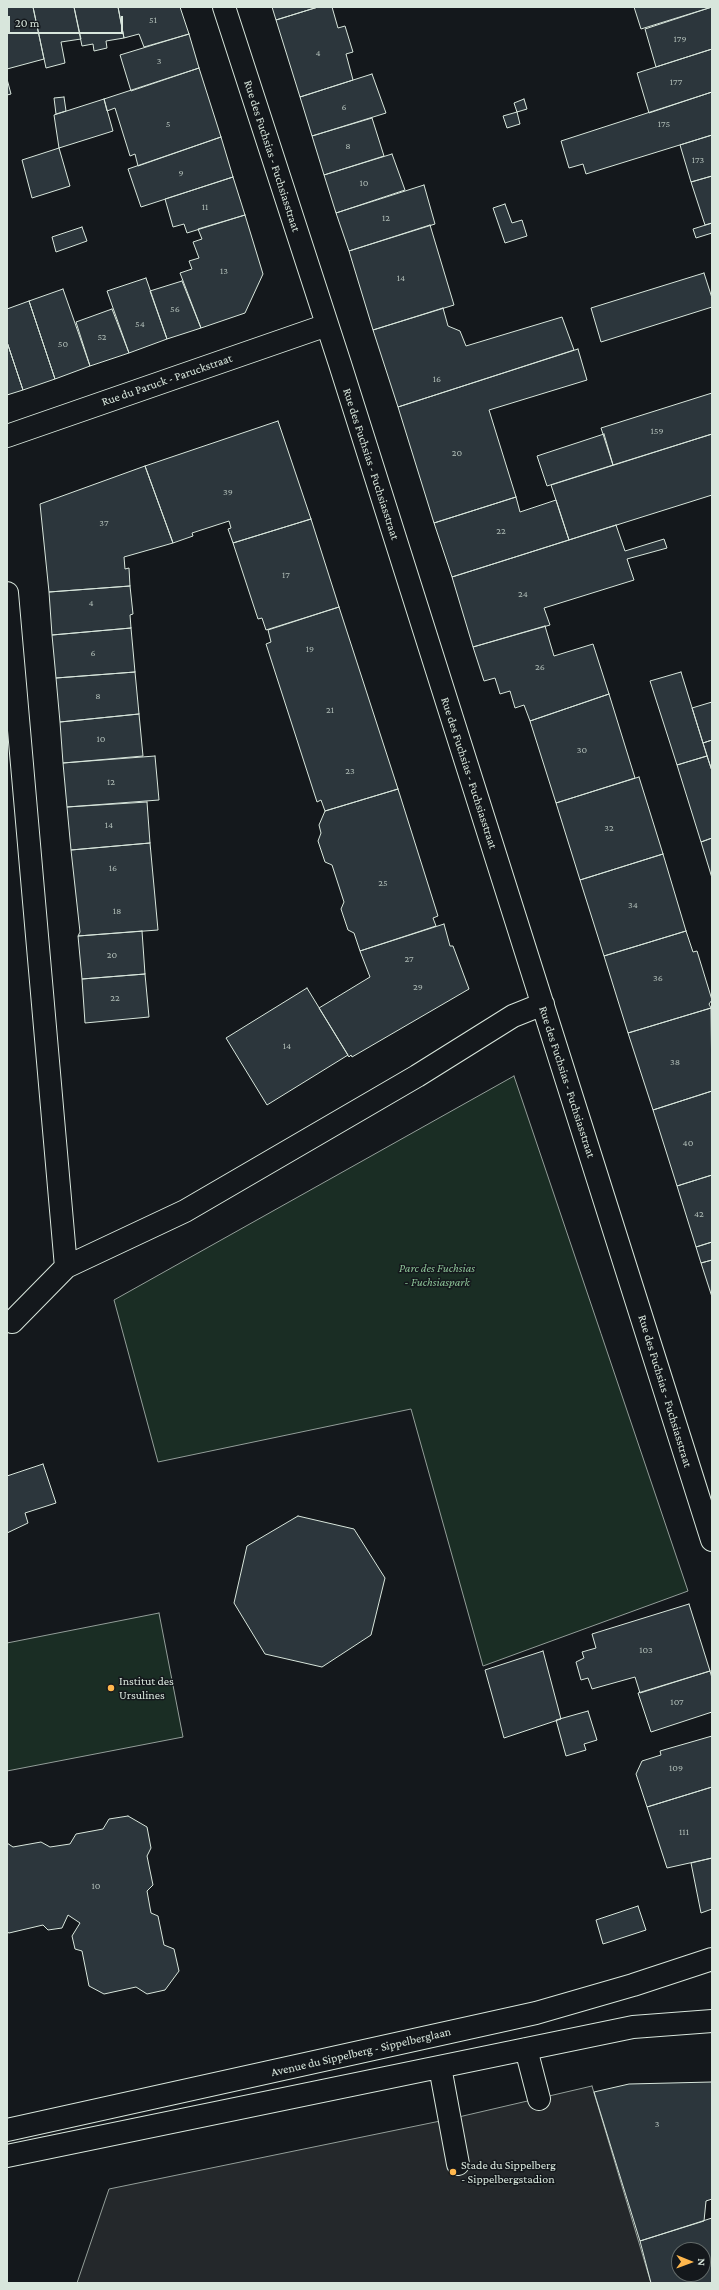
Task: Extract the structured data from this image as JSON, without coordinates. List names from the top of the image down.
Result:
{
  "streets": {
    "street": ["Rue des Fuchsias - Fuchsiasstraat", "Rue du Paruck - Paruckstraat", "Avenue du Sippelberg - Sippelberglaan"]
  },
  "crossings": [
    ["Rue des Fuchsias - Fuchsiasstraat", "Rue du Paruck - Paruckstraat"]
  ],
  "parks": ["Parc des Fuchsias - Fuchsiaspark"],
  "places": ["Institut des Ursulines", "Stade du Sippelberg - Sippelbergstadion"],
  "house_numbers": [
    "51",
    "179",
    "4",
    "3",
    "177",
    "6",
    "5",
    "175",
    "8",
    "173",
    "9",
    "10",
    "11",
    "12",
    "13",
    "14",
    "56",
    "54",
    "52",
    "50",
    "16",
    "159",
    "20",
    "39",
    "37",
    "22",
    "17",
    "24",
    "4",
    "19",
    "6",
    "26",
    "8",
    "21",
    "10",
    "30",
    "23",
    "12",
    "14",
    "32",
    "16",
    "25",
    "34",
    "18",
    "20",
    "27",
    "36",
    "29",
    "22",
    "14",
    "38",
    "40",
    "42",
    "103",
    "107",
    "109",
    "111",
    "10",
    "3"
  ],
  "scale_bar": "20 m",
  "north": "right"
}
